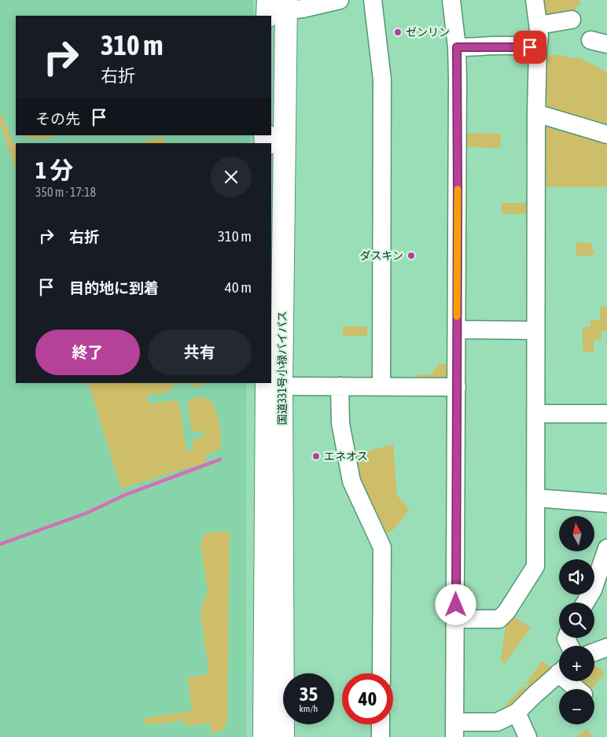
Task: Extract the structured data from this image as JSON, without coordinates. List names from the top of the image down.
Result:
{
  "streets": {
    "highway": ["国道331号小禄バイパス"]
  },
  "places": ["ゼンリン", "ダスキン", "エネオス"],
  "north": "top",
  "page": {
    "turn": ["310 m", "右折"],
    "then": "その先",
    "heading": ["1 分", "350 m · 17:18"],
    "list": [
      {
        "name": "右折",
        "value": "310 m"
      },
      {
        "name": "目的地に到着",
        "value": "40 m"
      }
    ],
    "buttons": ["終了", "共有"],
    "map_buttons": ["+", "−"],
    "speed": "35 km/h",
    "limit": "40"
  }
}
